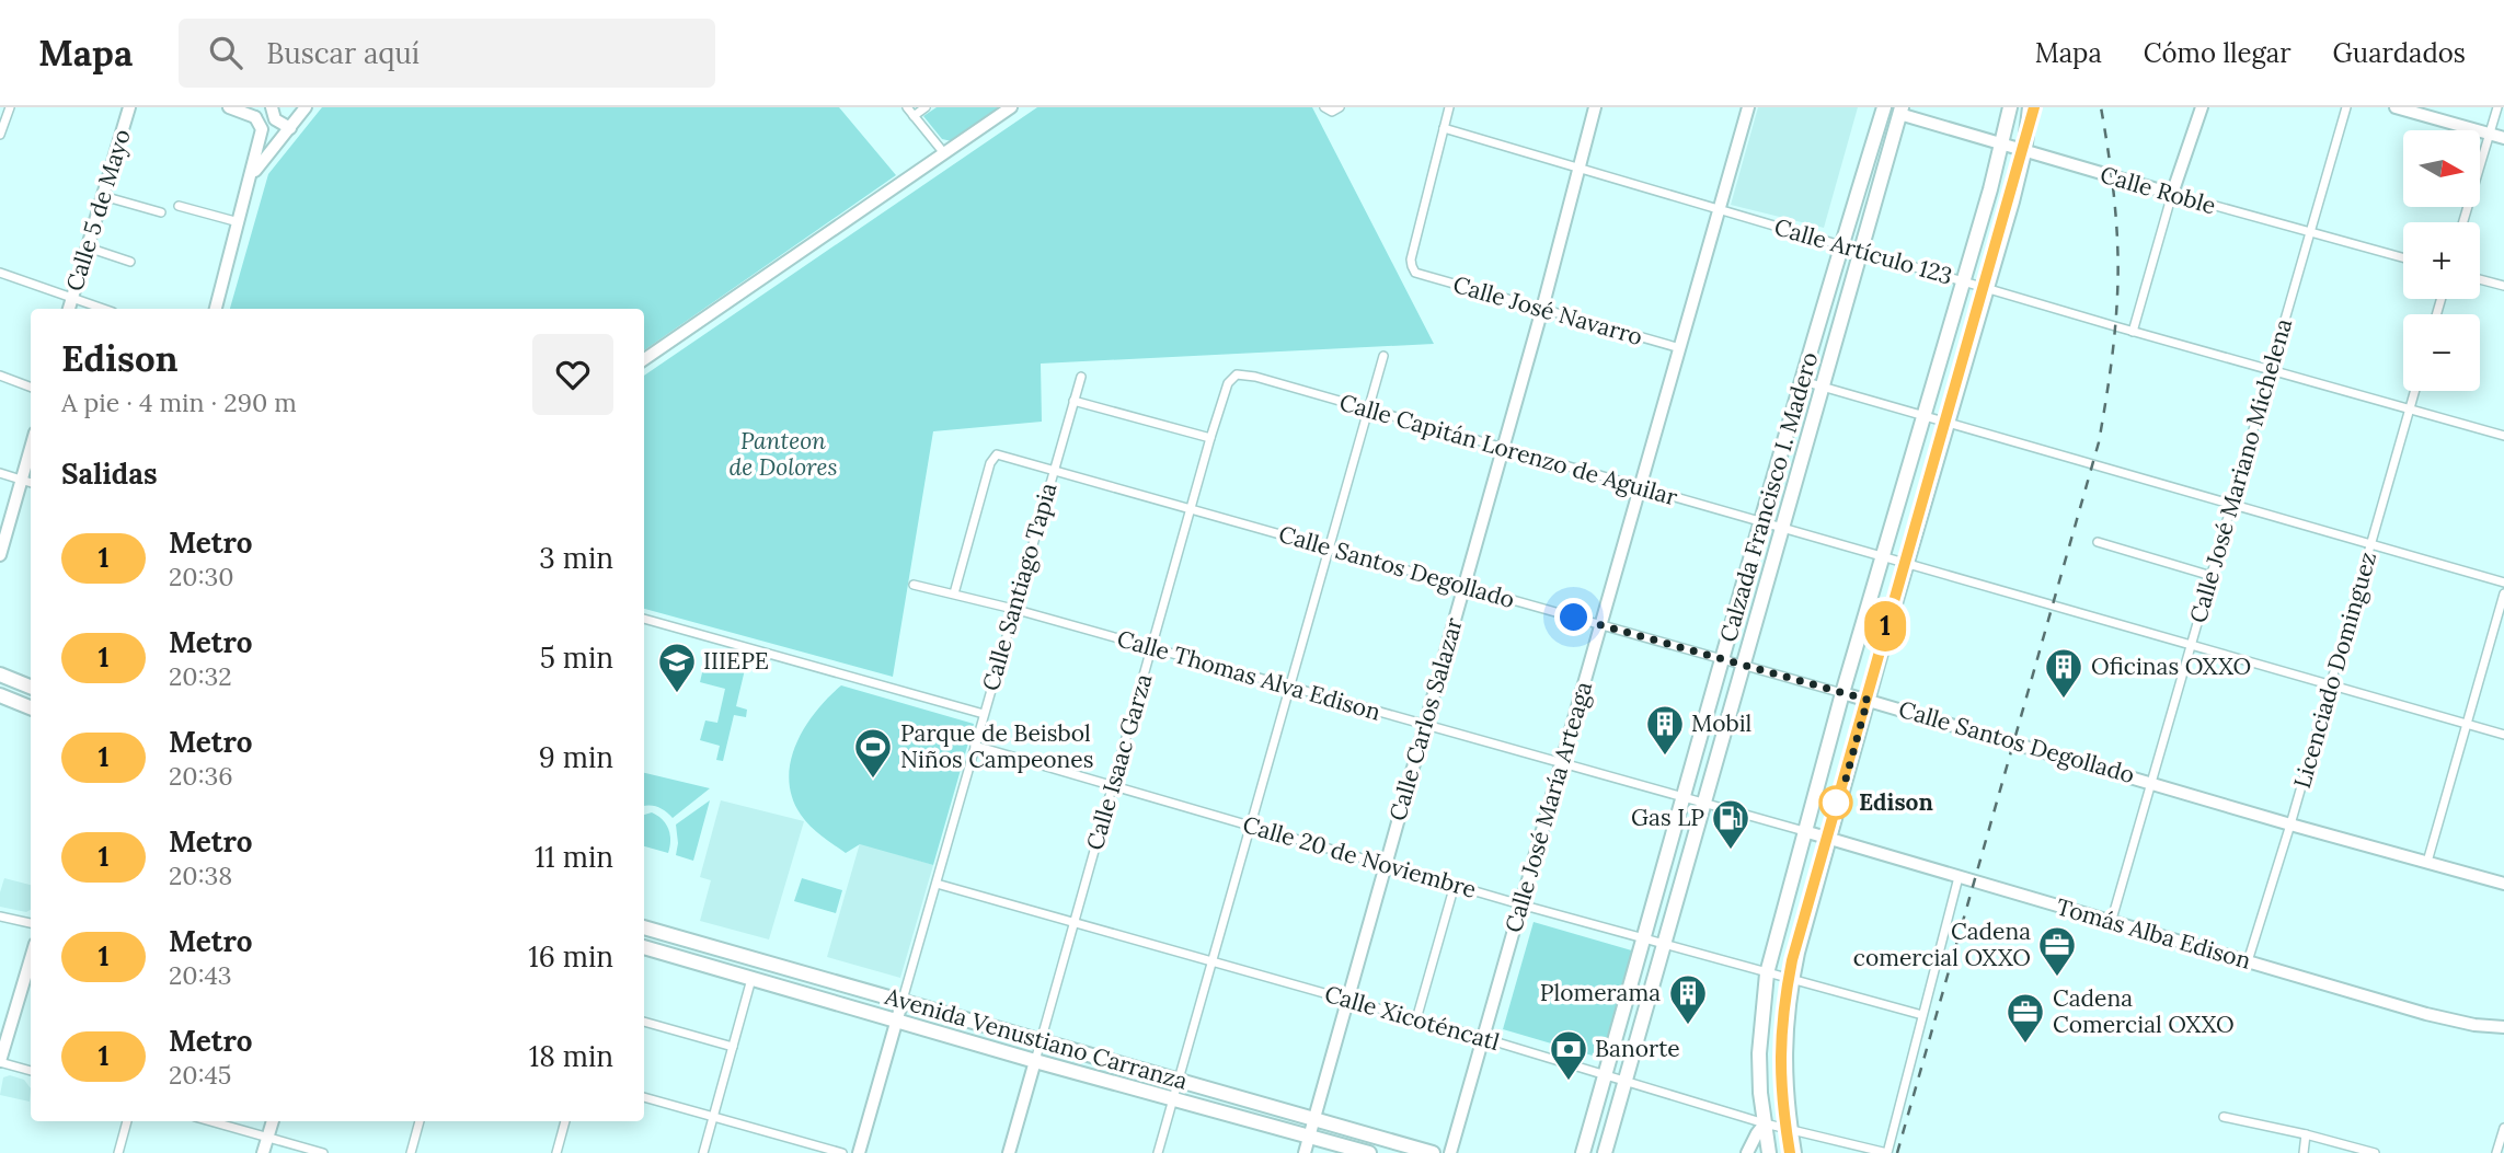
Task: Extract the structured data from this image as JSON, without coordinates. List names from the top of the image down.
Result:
{
  "streets": {
    "main road": ["Calzada Francisco I. Madero", "Avenida Venustiano Carranza"],
    "street": [
      "Calle Roble",
      "Calle 5 de Mayo",
      "Calle Artículo 123",
      "Calle José Navarro",
      "Calle Capitán Lorenzo de Aguilar",
      "Calle José Mariano Michelena",
      "Calle Santos Degollado",
      "Calle Santiago Tapia",
      "Licenciado Dominguez",
      "Calle Thomas Alva Edison",
      "Calle Carlos Salazar",
      "Calle Isaac Garza",
      "Calle José María Arteaga",
      "Calle 20 de Noviembre",
      "Tomás Alba Edison",
      "Calle Xicoténcatl"
    ]
  },
  "crossings": [
    ["Calle Roble", "Calle José Mariano Michelena"],
    ["Calle Roble", "Calzada Francisco I. Madero"],
    ["Calle Artículo 123", "Calle José Navarro"],
    ["Calle Artículo 123", "Calle José Mariano Michelena"],
    ["Calle Artículo 123", "Calzada Francisco I. Madero"],
    ["Calle Artículo 123", "Licenciado Dominguez"],
    ["Calle Artículo 123", "Calle Carlos Salazar"],
    ["Calle Artículo 123", "Calle José María Arteaga"],
    ["Calle José Navarro", "Calle Carlos Salazar"],
    ["Calle José Navarro", "Calle José María Arteaga"],
    ["Calle Capitán Lorenzo de Aguilar", "Calzada Francisco I. Madero"],
    ["Calle Capitán Lorenzo de Aguilar", "Calle Carlos Salazar"],
    ["Calle Capitán Lorenzo de Aguilar", "Calle Isaac Garza"],
    ["Calle Capitán Lorenzo de Aguilar", "Calle José María Arteaga"],
    ["Calle José Mariano Michelena", "Calle Santos Degollado"],
    ["Calle José Mariano Michelena", "Tomás Alba Edison"],
    ["Calzada Francisco I. Madero", "Calle Santos Degollado"],
    ["Calzada Francisco I. Madero", "Calle Thomas Alva Edison"],
    ["Calzada Francisco I. Madero", "Calle 20 de Noviembre"],
    ["Calzada Francisco I. Madero", "Calle Xicoténcatl"],
    ["Calle Santos Degollado", "Calle Santiago Tapia"],
    ["Calle Santos Degollado", "Licenciado Dominguez"],
    ["Calle Santos Degollado", "Calle Thomas Alva Edison"],
    ["Calle Santos Degollado", "Calle Carlos Salazar"],
    ["Calle Santos Degollado", "Calle Isaac Garza"],
    ["Calle Santos Degollado", "Calle José María Arteaga"],
    ["Calle Santiago Tapia", "Calle Thomas Alva Edison"],
    ["Calle Santiago Tapia", "Calle 20 de Noviembre"],
    ["Calle Santiago Tapia", "Calle Xicoténcatl"],
    ["Calle Santiago Tapia", "Avenida Venustiano Carranza"],
    ["Licenciado Dominguez", "Tomás Alba Edison"],
    ["Calle Thomas Alva Edison", "Calle Carlos Salazar"],
    ["Calle Thomas Alva Edison", "Calle Isaac Garza"],
    ["Calle Thomas Alva Edison", "Calle José María Arteaga"],
    ["Calle Thomas Alva Edison", "Tomás Alba Edison"],
    ["Calle Carlos Salazar", "Calle 20 de Noviembre"],
    ["Calle Carlos Salazar", "Calle Xicoténcatl"],
    ["Calle Carlos Salazar", "Avenida Venustiano Carranza"],
    ["Calle Isaac Garza", "Calle 20 de Noviembre"],
    ["Calle Isaac Garza", "Calle Xicoténcatl"],
    ["Calle Isaac Garza", "Avenida Venustiano Carranza"],
    ["Calle José María Arteaga", "Calle 20 de Noviembre"],
    ["Calle José María Arteaga", "Calle Xicoténcatl"]
  ],
  "parks": ["Panteon de Dolores"],
  "places": {
    "school or university": ["IIIEPE"],
    "building": ["Oficinas OXXO", "Mobil", "Plomerama"],
    "sports": ["Parque de Beisbol Niños Campeones"],
    "other": ["Edison"],
    "fuel station": ["Gas LP"],
    "office": ["Cadena comercial OXXO", "Cadena Comercial OXXO"],
    "bank": ["Banorte"]
  },
  "lines": ["metro line 1"],
  "north": "right",
  "page": {
    "header": "Mapa",
    "search": "Buscar aquí",
    "nav": ["Mapa", "Cómo llegar", "Guardados"],
    "on_map": "1",
    "map_buttons": ["+", "−"],
    "heading": [
      ["Edison", "A pie · 4 min · 290 m"],
      "Salidas"
    ],
    "list": [
      {
        "mark": "1",
        "name": "Metro",
        "note": "20:30",
        "value": "3 min"
      },
      {
        "mark": "1",
        "name": "Metro",
        "note": "20:32",
        "value": "5 min"
      },
      {
        "mark": "1",
        "name": "Metro",
        "note": "20:36",
        "value": "9 min"
      },
      {
        "mark": "1",
        "name": "Metro",
        "note": "20:38",
        "value": "11 min"
      },
      {
        "mark": "1",
        "name": "Metro",
        "note": "20:43",
        "value": "16 min"
      },
      {
        "mark": "1",
        "name": "Metro",
        "note": "20:45",
        "value": "18 min"
      }
    ]
  }
}
